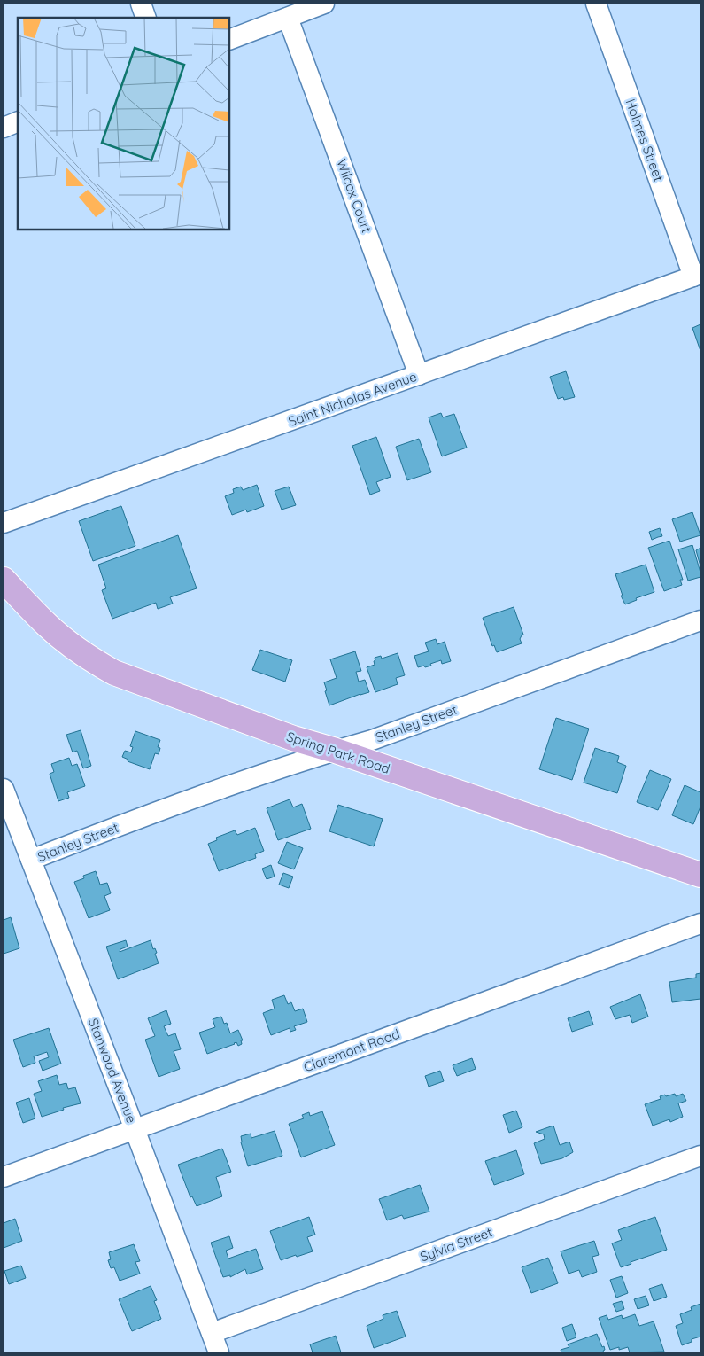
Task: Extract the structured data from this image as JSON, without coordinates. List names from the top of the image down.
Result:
{
  "streets": {
    "main road": ["Spring Park Road"],
    "street": [
      "Holmes Street",
      "Wilcox Court",
      "Saint Nicholas Avenue",
      "Stanley Street",
      "Claremont Road",
      "Stanwood Avenue",
      "Sylvia Street"
    ]
  },
  "crossings": [
    ["Holmes Street", "Saint Nicholas Avenue"],
    ["Wilcox Court", "Saint Nicholas Avenue"],
    ["Stanley Street", "Spring Park Road"],
    ["Stanley Street", "Stanwood Avenue"],
    ["Claremont Road", "Stanwood Avenue"],
    ["Stanwood Avenue", "Sylvia Street"]
  ]
}
